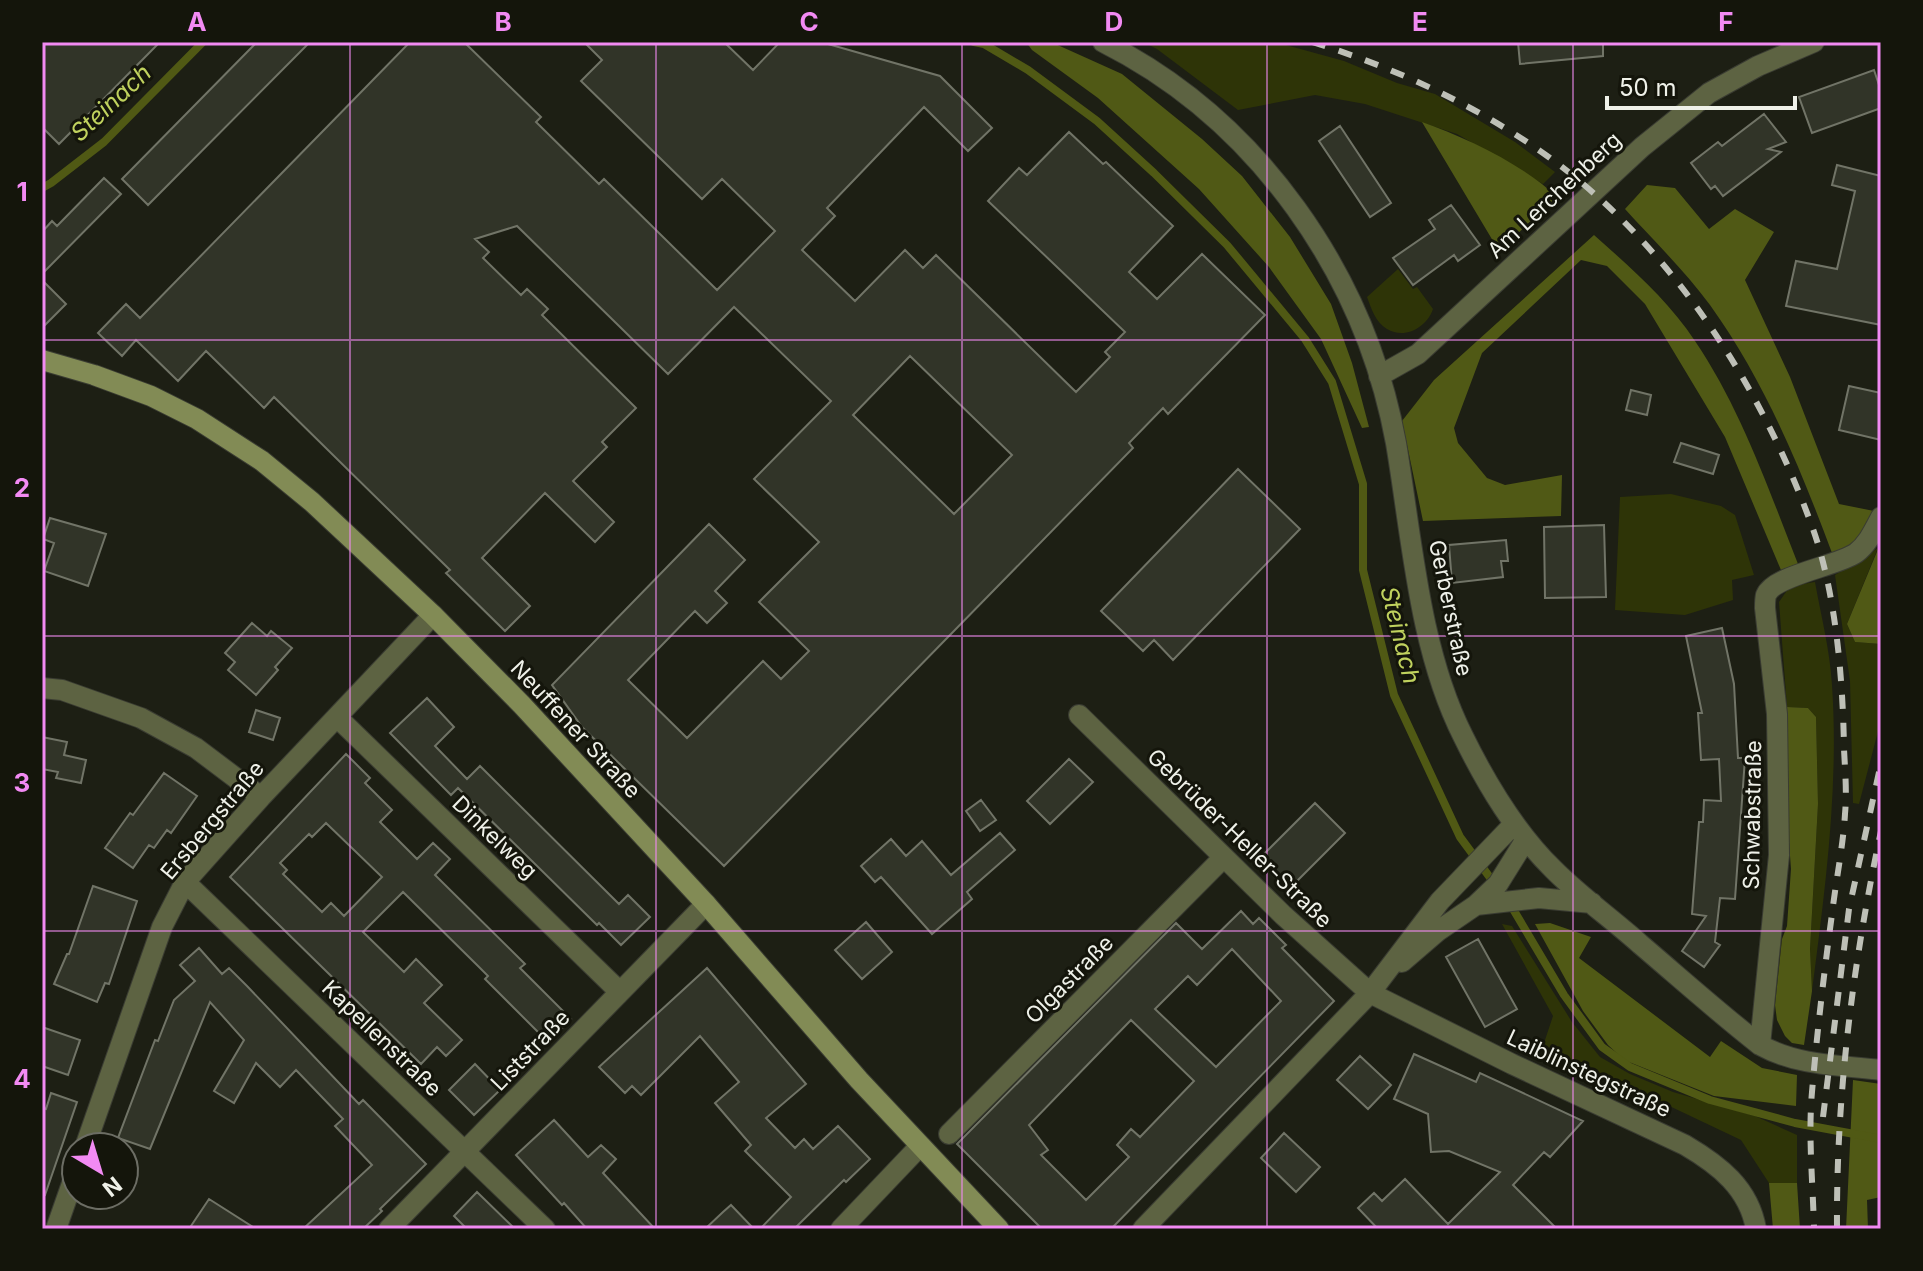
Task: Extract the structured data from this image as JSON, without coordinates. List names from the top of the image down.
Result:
{
  "streets": {
    "main road": ["Neuffener Straße"],
    "street": [
      "Am Lerchenberg",
      "Gerberstraße",
      "Schwabstraße",
      "Ersbergstraße",
      "Dinkelweg",
      "Gebrüder-Heller-Straße",
      "Olgastraße",
      "Kapellenstraße",
      "Liststraße",
      "Laiblinstegstraße"
    ]
  },
  "crossings": [
    ["Am Lerchenberg", "Gerberstraße"],
    ["Gerberstraße", "Schwabstraße"],
    ["Neuffener Straße", "Ersbergstraße"],
    ["Neuffener Straße", "Liststraße"],
    ["Ersbergstraße", "Dinkelweg"],
    ["Ersbergstraße", "Kapellenstraße"],
    ["Dinkelweg", "Liststraße"],
    ["Gebrüder-Heller-Straße", "Olgastraße"],
    ["Gebrüder-Heller-Straße", "Laiblinstegstraße"],
    ["Kapellenstraße", "Liststraße"]
  ],
  "water": ["Steinach"],
  "scale_bar": "50 m",
  "north": "bottom right",
  "grid": {
    "columns": [
      "A",
      "B",
      "C",
      "D",
      "E",
      "F"
    ],
    "rows": [
      "1",
      "2",
      "3",
      "4"
    ]
  }
}
